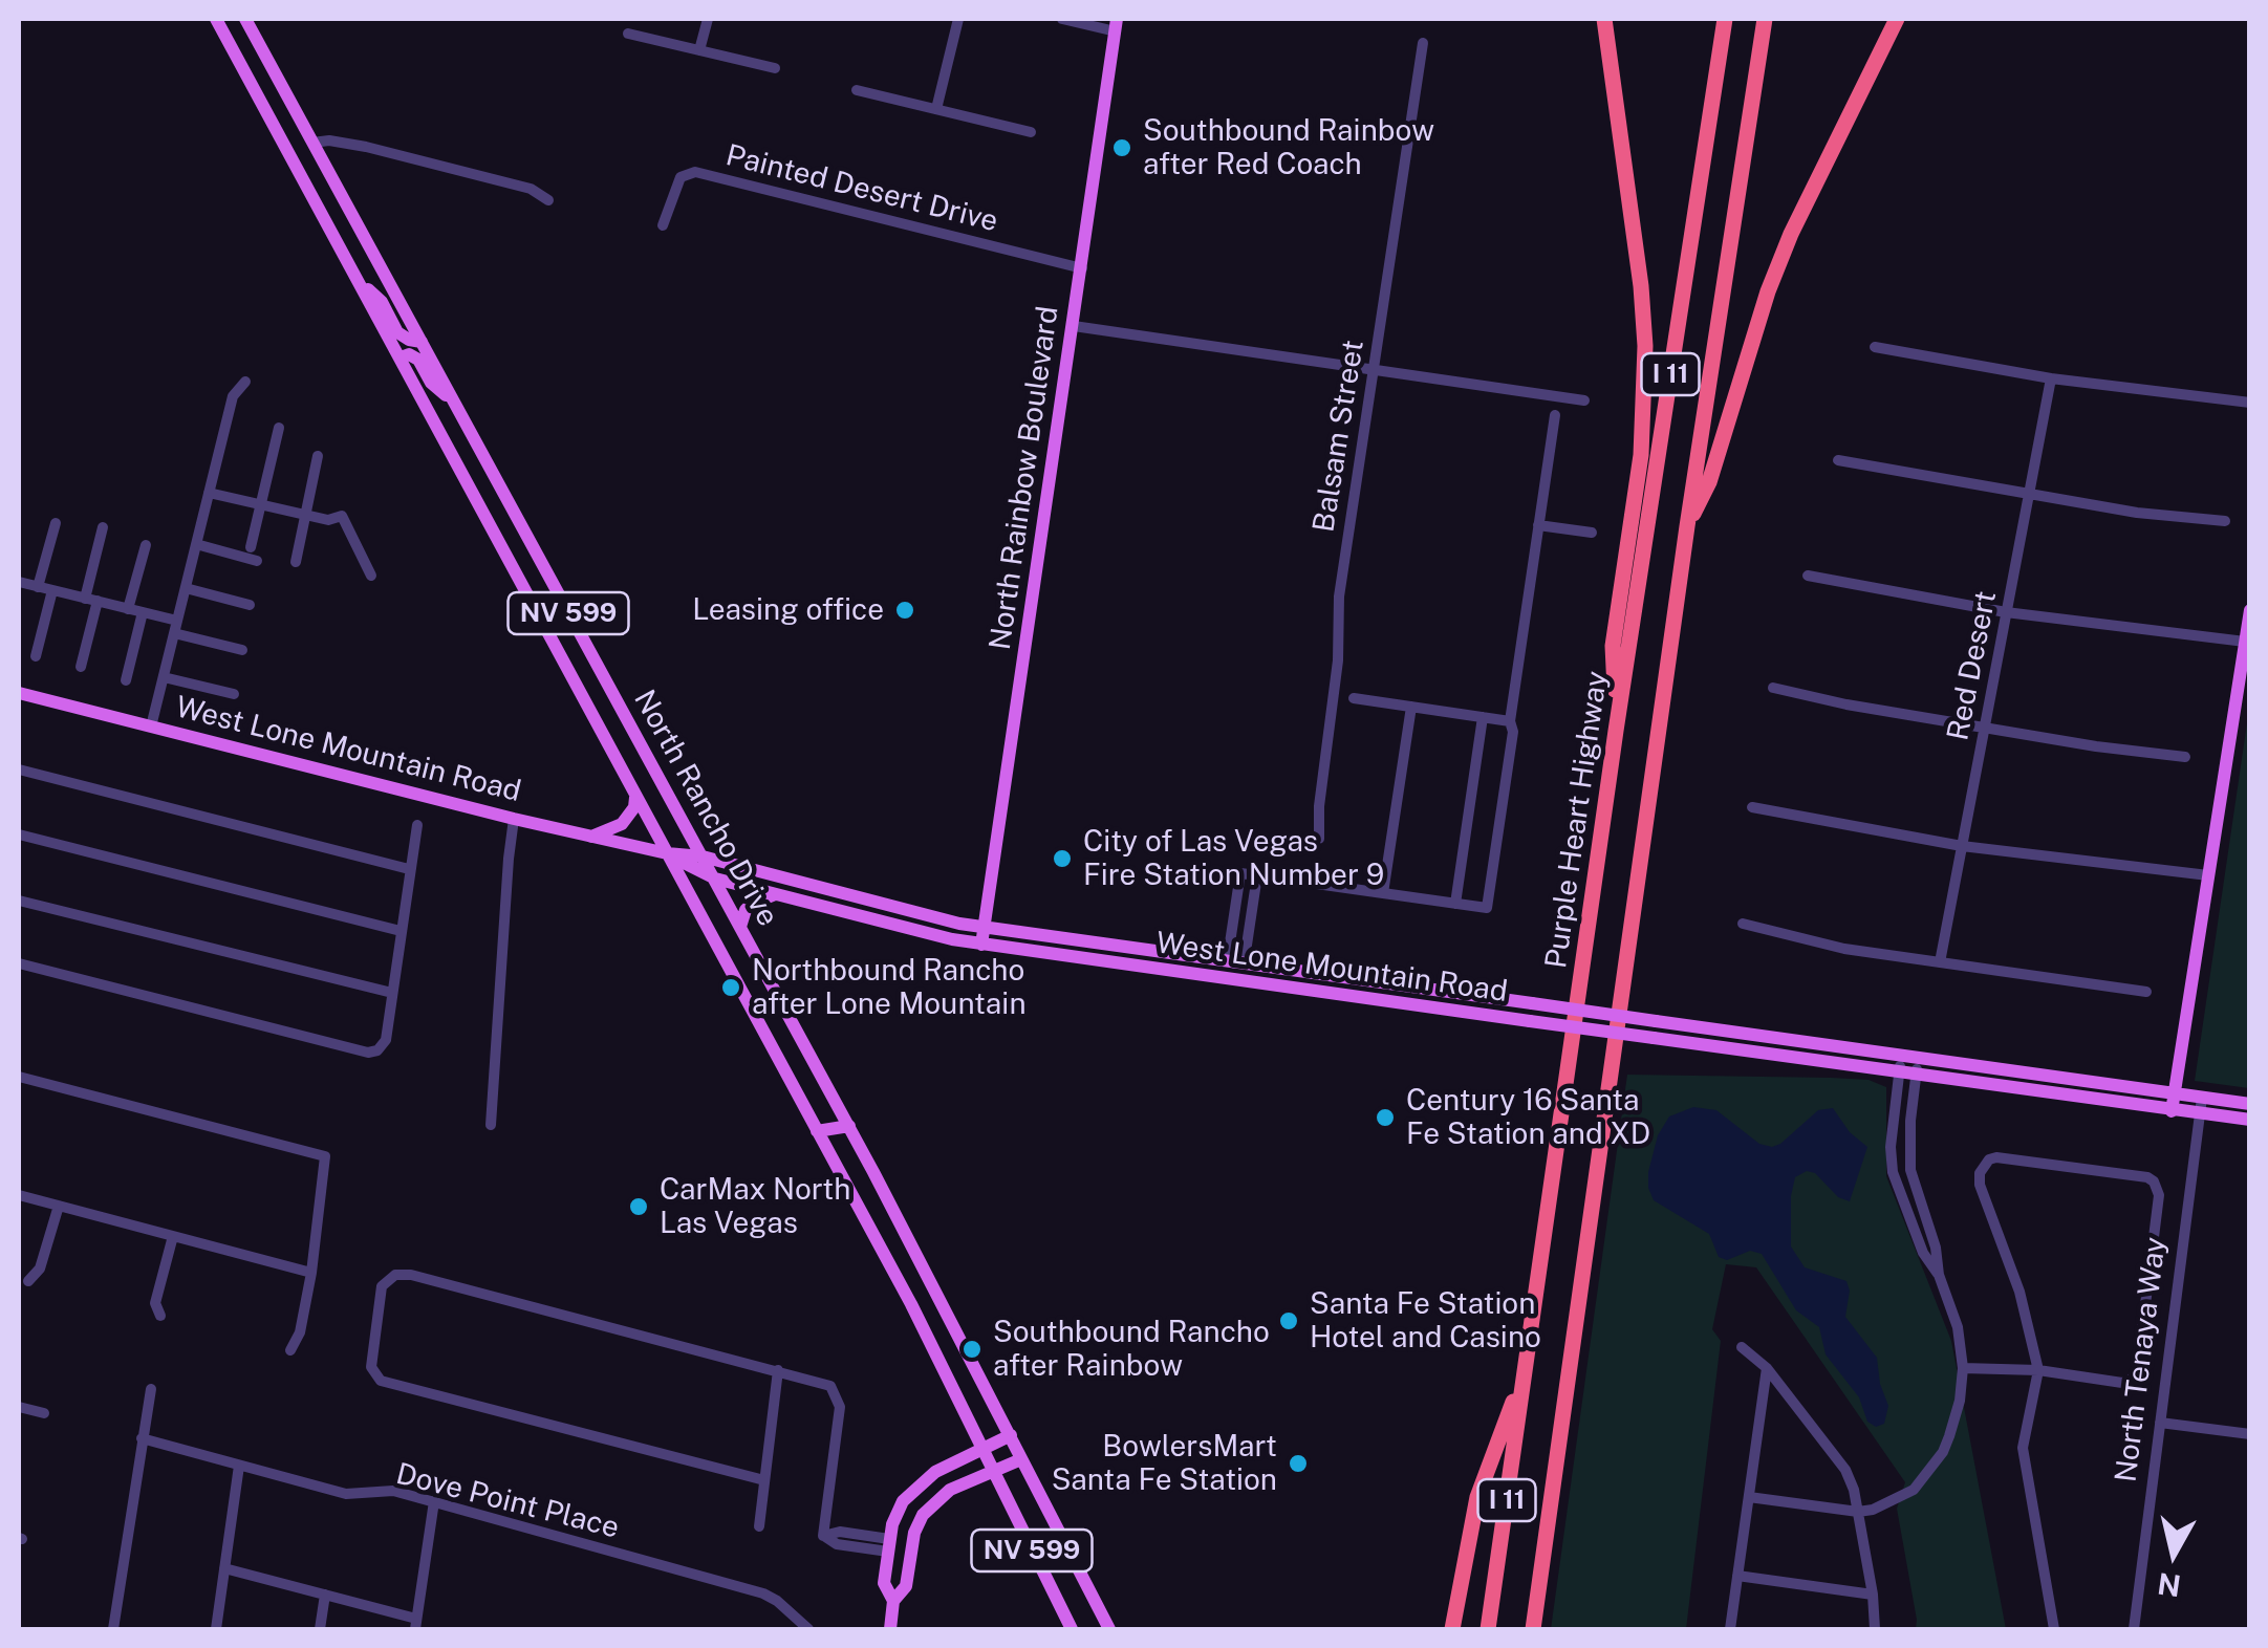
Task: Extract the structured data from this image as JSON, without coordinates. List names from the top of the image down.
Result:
{
  "streets": {
    "highway": ["I 11", "Purple Heart Highway"],
    "main road": [
      "North Rainbow Boulevard",
      "NV 599",
      "West Lone Mountain Road",
      "North Rancho Drive"
    ],
    "street": [
      "Painted Desert Drive",
      "Balsam Street",
      "Red Desert",
      "North Tenaya Way",
      "Dove Point Place"
    ]
  },
  "crossings": [
    ["Painted Desert Drive", "North Rainbow Boulevard"],
    ["North Rainbow Boulevard", "West Lone Mountain Road"],
    ["West Lone Mountain Road", "North Rancho Drive"],
    ["West Lone Mountain Road", "North Tenaya Way"]
  ],
  "places": [
    "Southbound Rainbow after Red Coach",
    "Leasing office",
    "City of Las Vegas Fire Station Number 9",
    "Northbound Rancho after Lone Mountain",
    "Century 16 Santa Fe Station and XD",
    "CarMax North Las Vegas",
    "Santa Fe Station Hotel and Casino",
    "Southbound Rancho after Rainbow",
    "BowlersMart Santa Fe Station"
  ],
  "north": "bottom"
}
